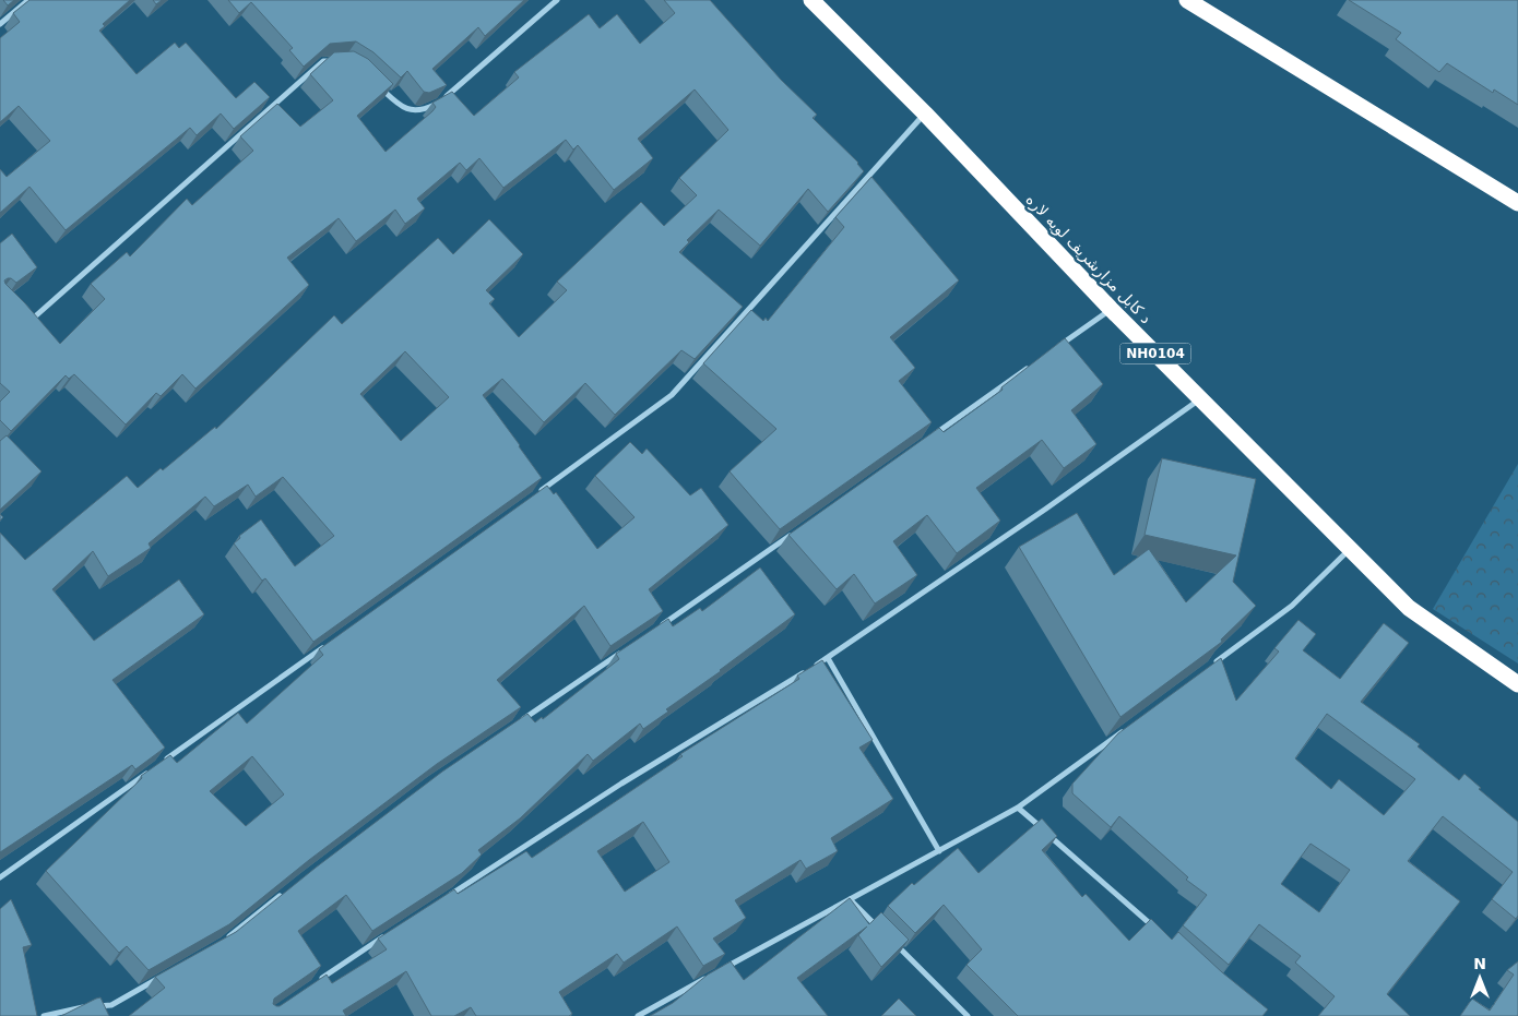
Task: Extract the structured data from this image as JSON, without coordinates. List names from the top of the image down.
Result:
{
  "streets": {
    "highway": ["د کابل مزارشریف لویه لاره", "NH0104"]
  },
  "north": "top"
}
